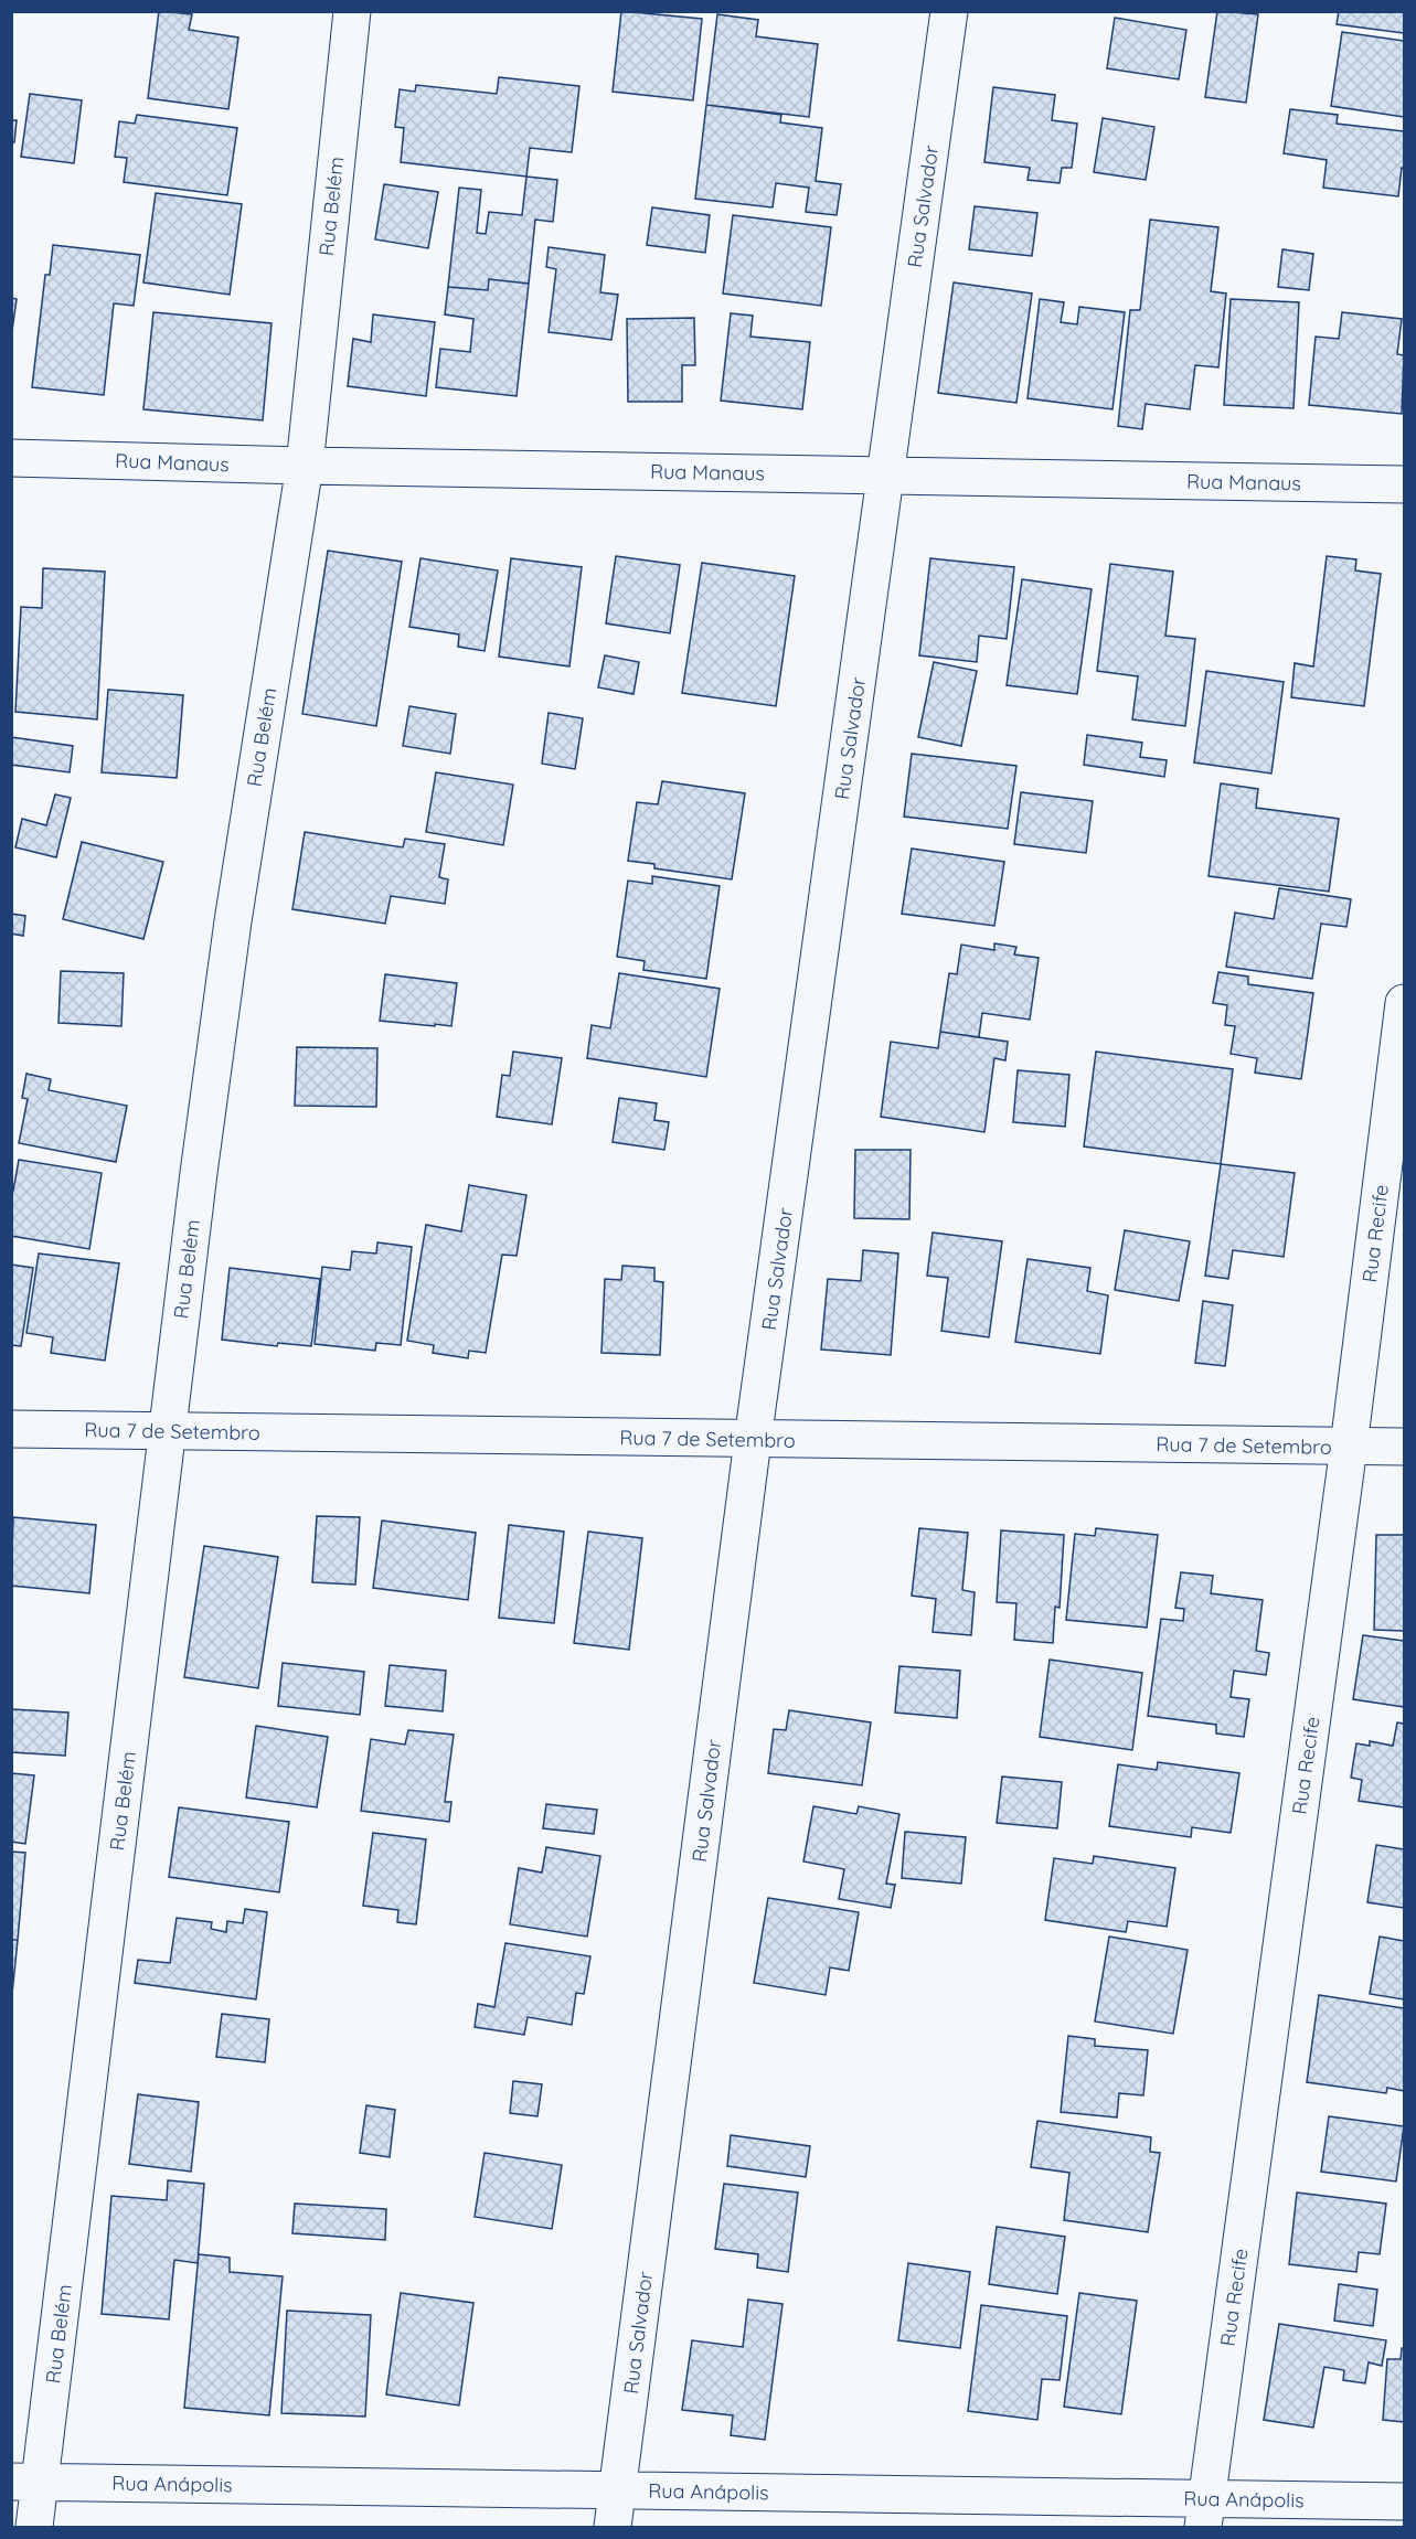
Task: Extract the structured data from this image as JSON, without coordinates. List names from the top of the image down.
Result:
{
  "streets": {
    "street": [
      "Rua Belém",
      "Rua Salvador",
      "Rua Manaus",
      "Rua Recife",
      "Rua 7 de Setembro",
      "Rua Anápolis"
    ]
  },
  "crossings": [
    ["Rua Belém", "Rua Manaus"],
    ["Rua Belém", "Rua 7 de Setembro"],
    ["Rua Belém", "Rua Anápolis"],
    ["Rua Salvador", "Rua Manaus"],
    ["Rua Salvador", "Rua 7 de Setembro"],
    ["Rua Salvador", "Rua Anápolis"],
    ["Rua Recife", "Rua 7 de Setembro"],
    ["Rua Recife", "Rua Anápolis"]
  ]
}
